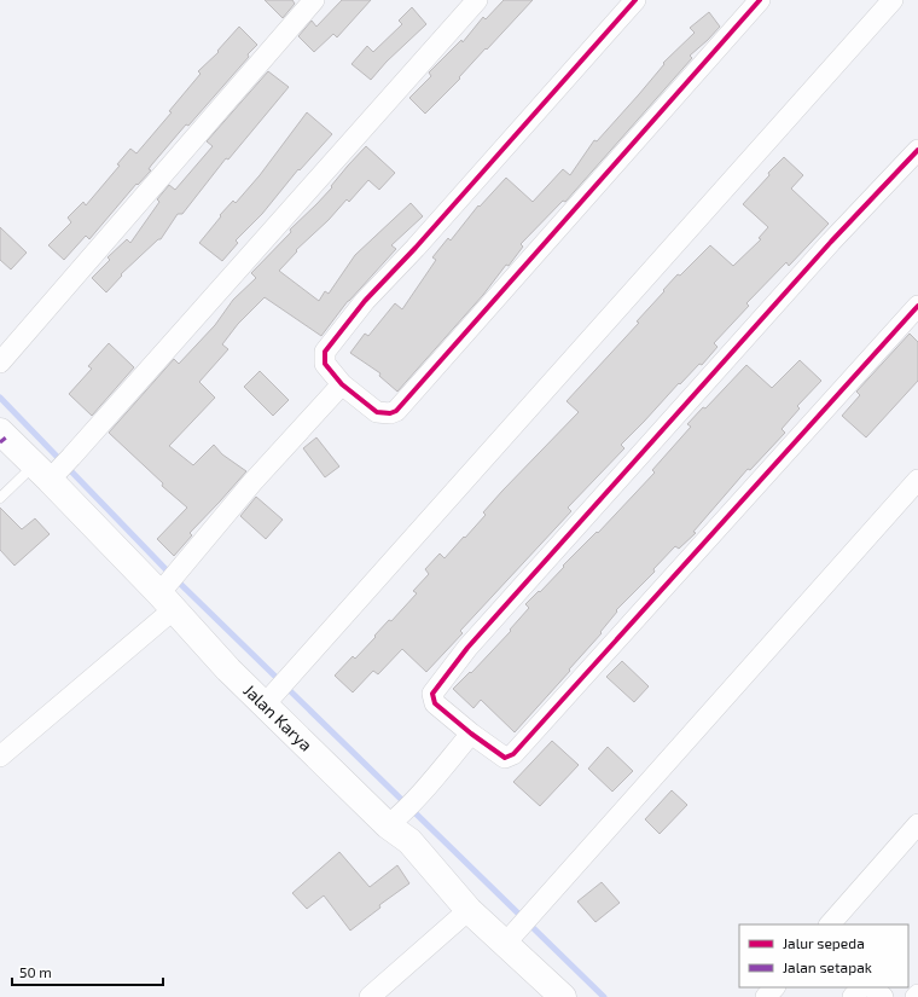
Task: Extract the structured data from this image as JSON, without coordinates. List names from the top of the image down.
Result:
{
  "streets": {
    "street": ["Jalan Karya"]
  },
  "legend": ["Jalur sepeda", "Jalan setapak"],
  "scale_bar": "50 m"
}
